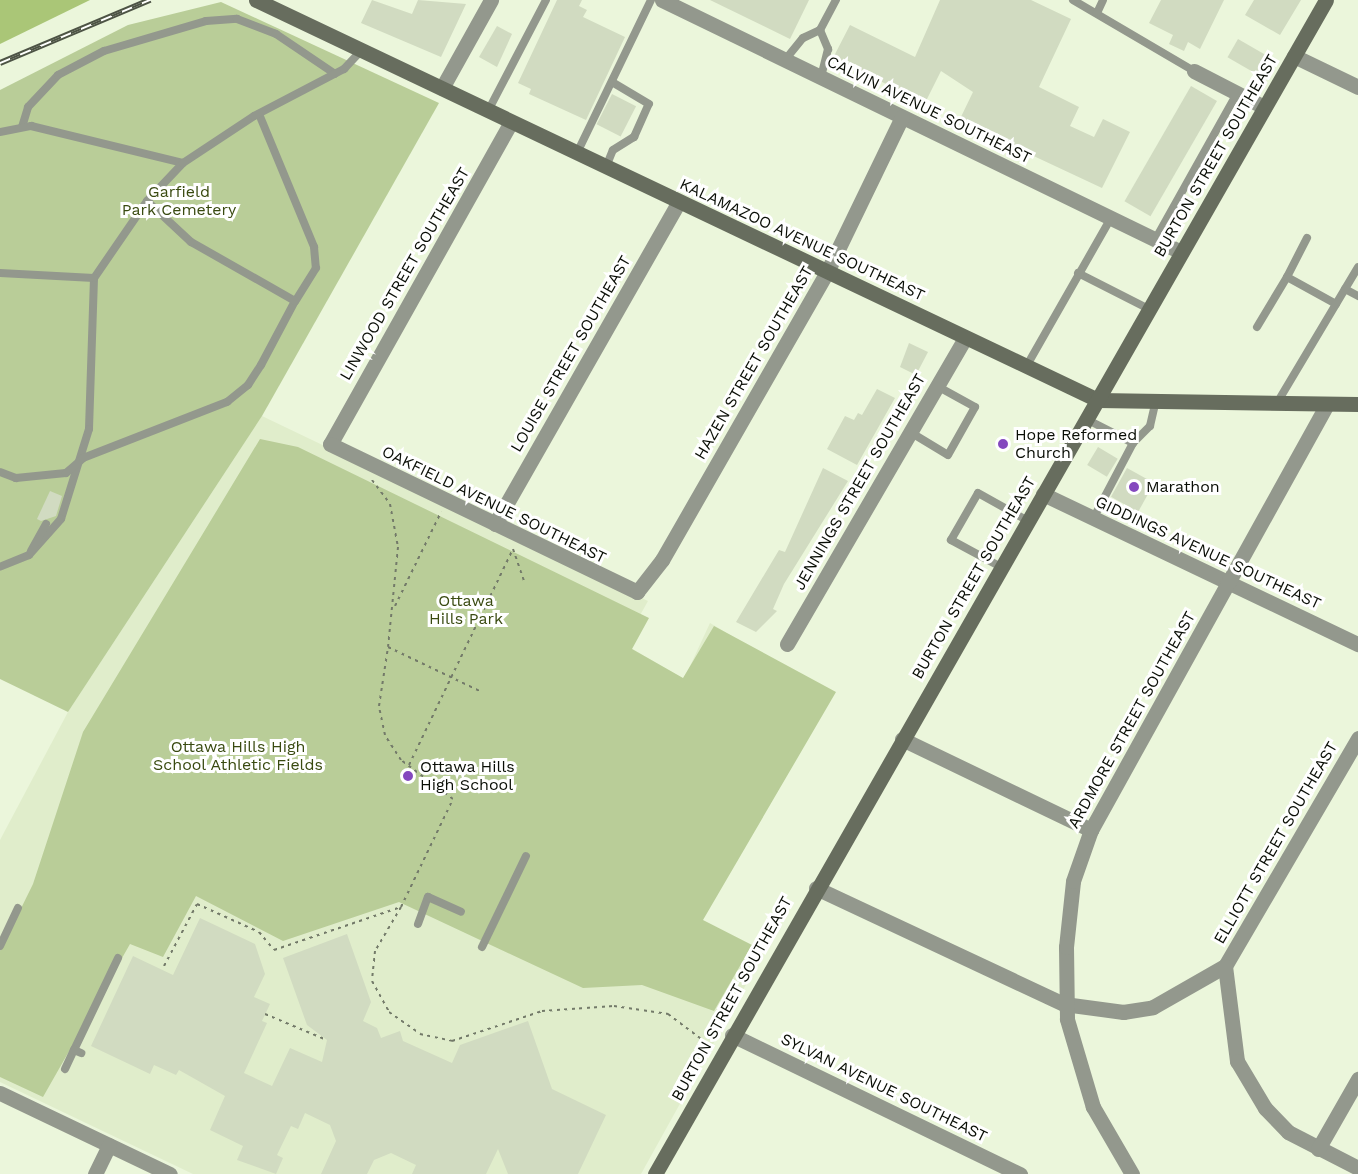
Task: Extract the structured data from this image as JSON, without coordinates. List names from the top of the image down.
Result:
{
  "streets": {
    "main road": ["BURTON STREET SOUTHEAST", "KALAMAZOO AVENUE SOUTHEAST"],
    "street": [
      "CALVIN AVENUE SOUTHEAST",
      "LINWOOD STREET SOUTHEAST",
      "LOUISE STREET SOUTHEAST",
      "HAZEN STREET SOUTHEAST",
      "JENNINGS STREET SOUTHEAST",
      "OAKFIELD AVENUE SOUTHEAST",
      "GIDDINGS AVENUE SOUTHEAST",
      "ARDMORE STREET SOUTHEAST",
      "ELLIOTT STREET SOUTHEAST",
      "SYLVAN AVENUE SOUTHEAST"
    ]
  },
  "crossings": [
    ["CALVIN AVENUE SOUTHEAST", "BURTON STREET SOUTHEAST"],
    ["CALVIN AVENUE SOUTHEAST", "HAZEN STREET SOUTHEAST"],
    ["BURTON STREET SOUTHEAST", "KALAMAZOO AVENUE SOUTHEAST"],
    ["BURTON STREET SOUTHEAST", "GIDDINGS AVENUE SOUTHEAST"],
    ["BURTON STREET SOUTHEAST", "SYLVAN AVENUE SOUTHEAST"],
    ["KALAMAZOO AVENUE SOUTHEAST", "LINWOOD STREET SOUTHEAST"],
    ["KALAMAZOO AVENUE SOUTHEAST", "LOUISE STREET SOUTHEAST"],
    ["KALAMAZOO AVENUE SOUTHEAST", "HAZEN STREET SOUTHEAST"],
    ["KALAMAZOO AVENUE SOUTHEAST", "JENNINGS STREET SOUTHEAST"],
    ["KALAMAZOO AVENUE SOUTHEAST", "ARDMORE STREET SOUTHEAST"],
    ["LINWOOD STREET SOUTHEAST", "OAKFIELD AVENUE SOUTHEAST"],
    ["LOUISE STREET SOUTHEAST", "OAKFIELD AVENUE SOUTHEAST"],
    ["HAZEN STREET SOUTHEAST", "OAKFIELD AVENUE SOUTHEAST"],
    ["GIDDINGS AVENUE SOUTHEAST", "ARDMORE STREET SOUTHEAST"]
  ],
  "parks": ["Garfield Park Cemetery", "Ottawa Hills Park", "Ottawa Hills High School Athletic Fields"],
  "places": ["Hope Reformed Church", "Marathon", "Ottawa Hills High School"]
}
